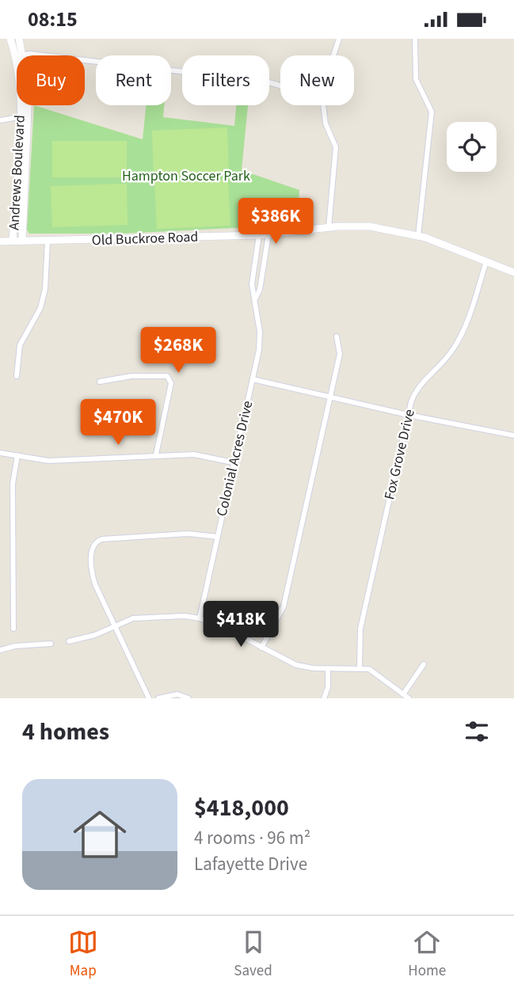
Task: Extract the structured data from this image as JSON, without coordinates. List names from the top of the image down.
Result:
{
  "streets": {
    "main road": ["Andrews Boulevard", "Old Buckroe Road"],
    "street": ["Fox Grove Drive", "Colonial Acres Drive"]
  },
  "crossings": [
    ["Andrews Boulevard", "Old Buckroe Road"],
    ["Old Buckroe Road", "Fox Grove Drive"],
    ["Old Buckroe Road", "Colonial Acres Drive"]
  ],
  "parks": ["Hampton Soccer Park"],
  "page": {
    "status": "08:15",
    "chip": [
      "Buy",
      "Rent",
      "Filters",
      "New"
    ],
    "price": [
      "$386K",
      "$268K",
      "$470K",
      "$418K"
    ],
    "heading": "4 homes",
    "list": [
      {
        "name": "$418,000",
        "note": "4 rooms · 96 m² · Lafayette Drive"
      }
    ],
    "tabs": ["Map", "Saved", "Home"]
  }
}
